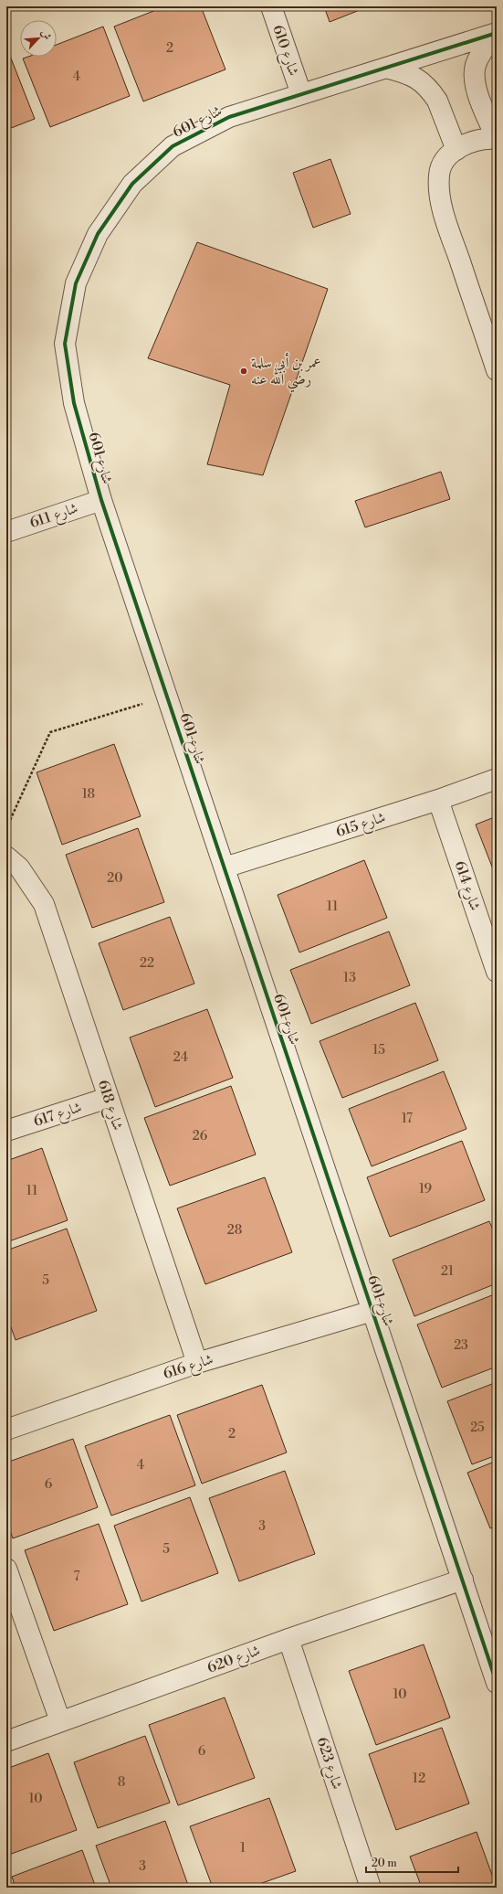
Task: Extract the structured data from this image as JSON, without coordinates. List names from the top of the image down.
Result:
{
  "streets": {
    "street": [
      "شارع 610",
      "شارع 601",
      "شارع 611",
      "شارع 615",
      "شارع 614",
      "شارع 618",
      "شارع 617",
      "شارع 616",
      "شارع 620",
      "شارع 623"
    ]
  },
  "crossings": [
    ["شارع 610", "شارع 601"],
    ["شارع 601", "شارع 611"],
    ["شارع 601", "شارع 615"],
    ["شارع 601", "شارع 616"],
    ["شارع 601", "شارع 620"],
    ["شارع 615", "شارع 614"],
    ["شارع 618", "شارع 617"],
    ["شارع 618", "شارع 616"],
    ["شارع 620", "شارع 623"]
  ],
  "places": ["عمر بن أبي سلمة رضي الله عنه"],
  "house_numbers": [
    "2",
    "4",
    "18",
    "20",
    "11",
    "22",
    "13",
    "15",
    "24",
    "17",
    "26",
    "19",
    "11",
    "28",
    "21",
    "5",
    "23",
    "25",
    "2",
    "4",
    "6",
    "3",
    "5",
    "7",
    "10",
    "6",
    "12",
    "8",
    "10",
    "1",
    "3"
  ],
  "scale_bar": "20 m",
  "north": "top right"
}
